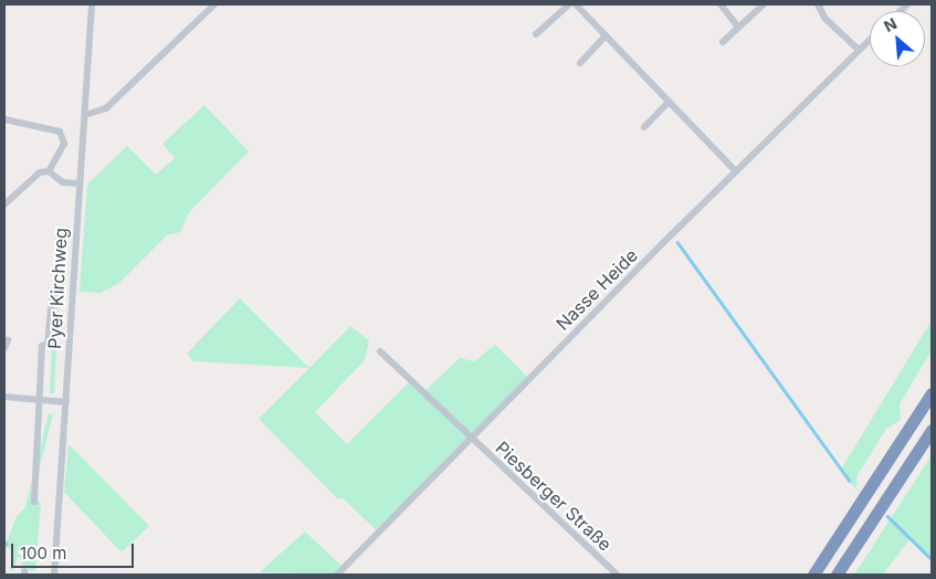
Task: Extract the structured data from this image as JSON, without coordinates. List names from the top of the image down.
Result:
{
  "streets": {
    "street": ["Pyer Kirchweg", "Nasse Heide", "Piesberger Straße"]
  },
  "crossings": [
    ["Nasse Heide", "Piesberger Straße"]
  ],
  "scale_bar": "100 m",
  "north": "top left"
}
